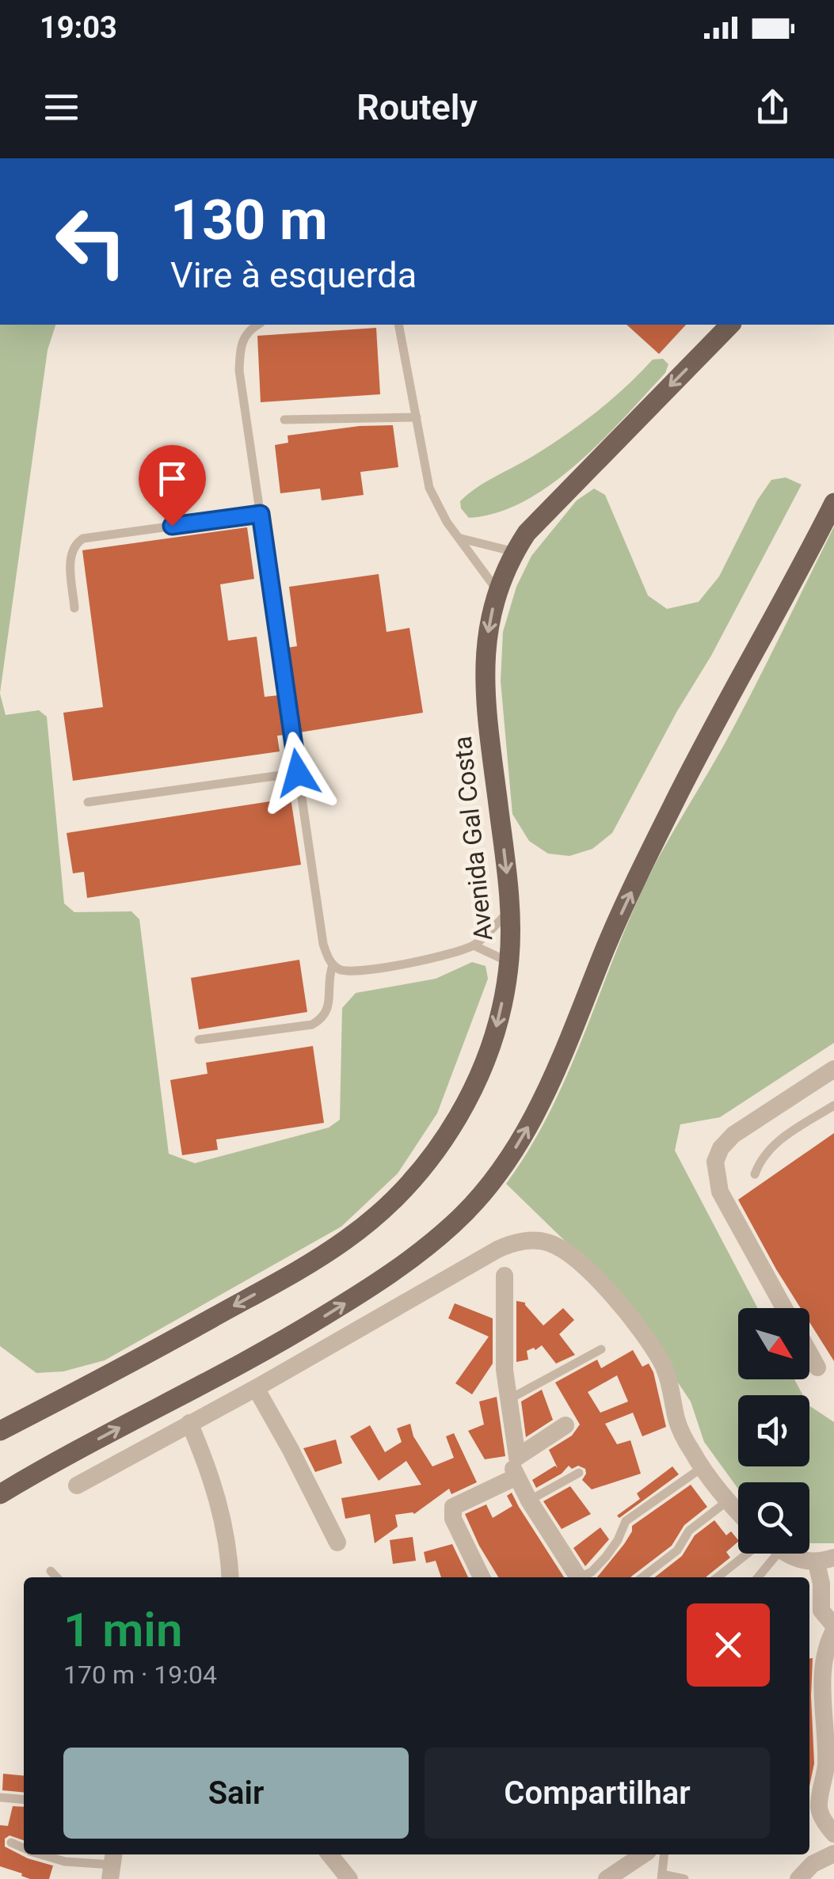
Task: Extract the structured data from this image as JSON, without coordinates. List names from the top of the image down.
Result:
{
  "streets": {
    "main road": ["Avenida Gal Costa"]
  },
  "north": "bottom right",
  "page": {
    "status": "19:03",
    "header": "Routely",
    "turn": ["130 m", "Vire à esquerda"],
    "heading": ["1 min", "170 m · 19:04"],
    "buttons": ["Sair", "Compartilhar"]
  }
}
